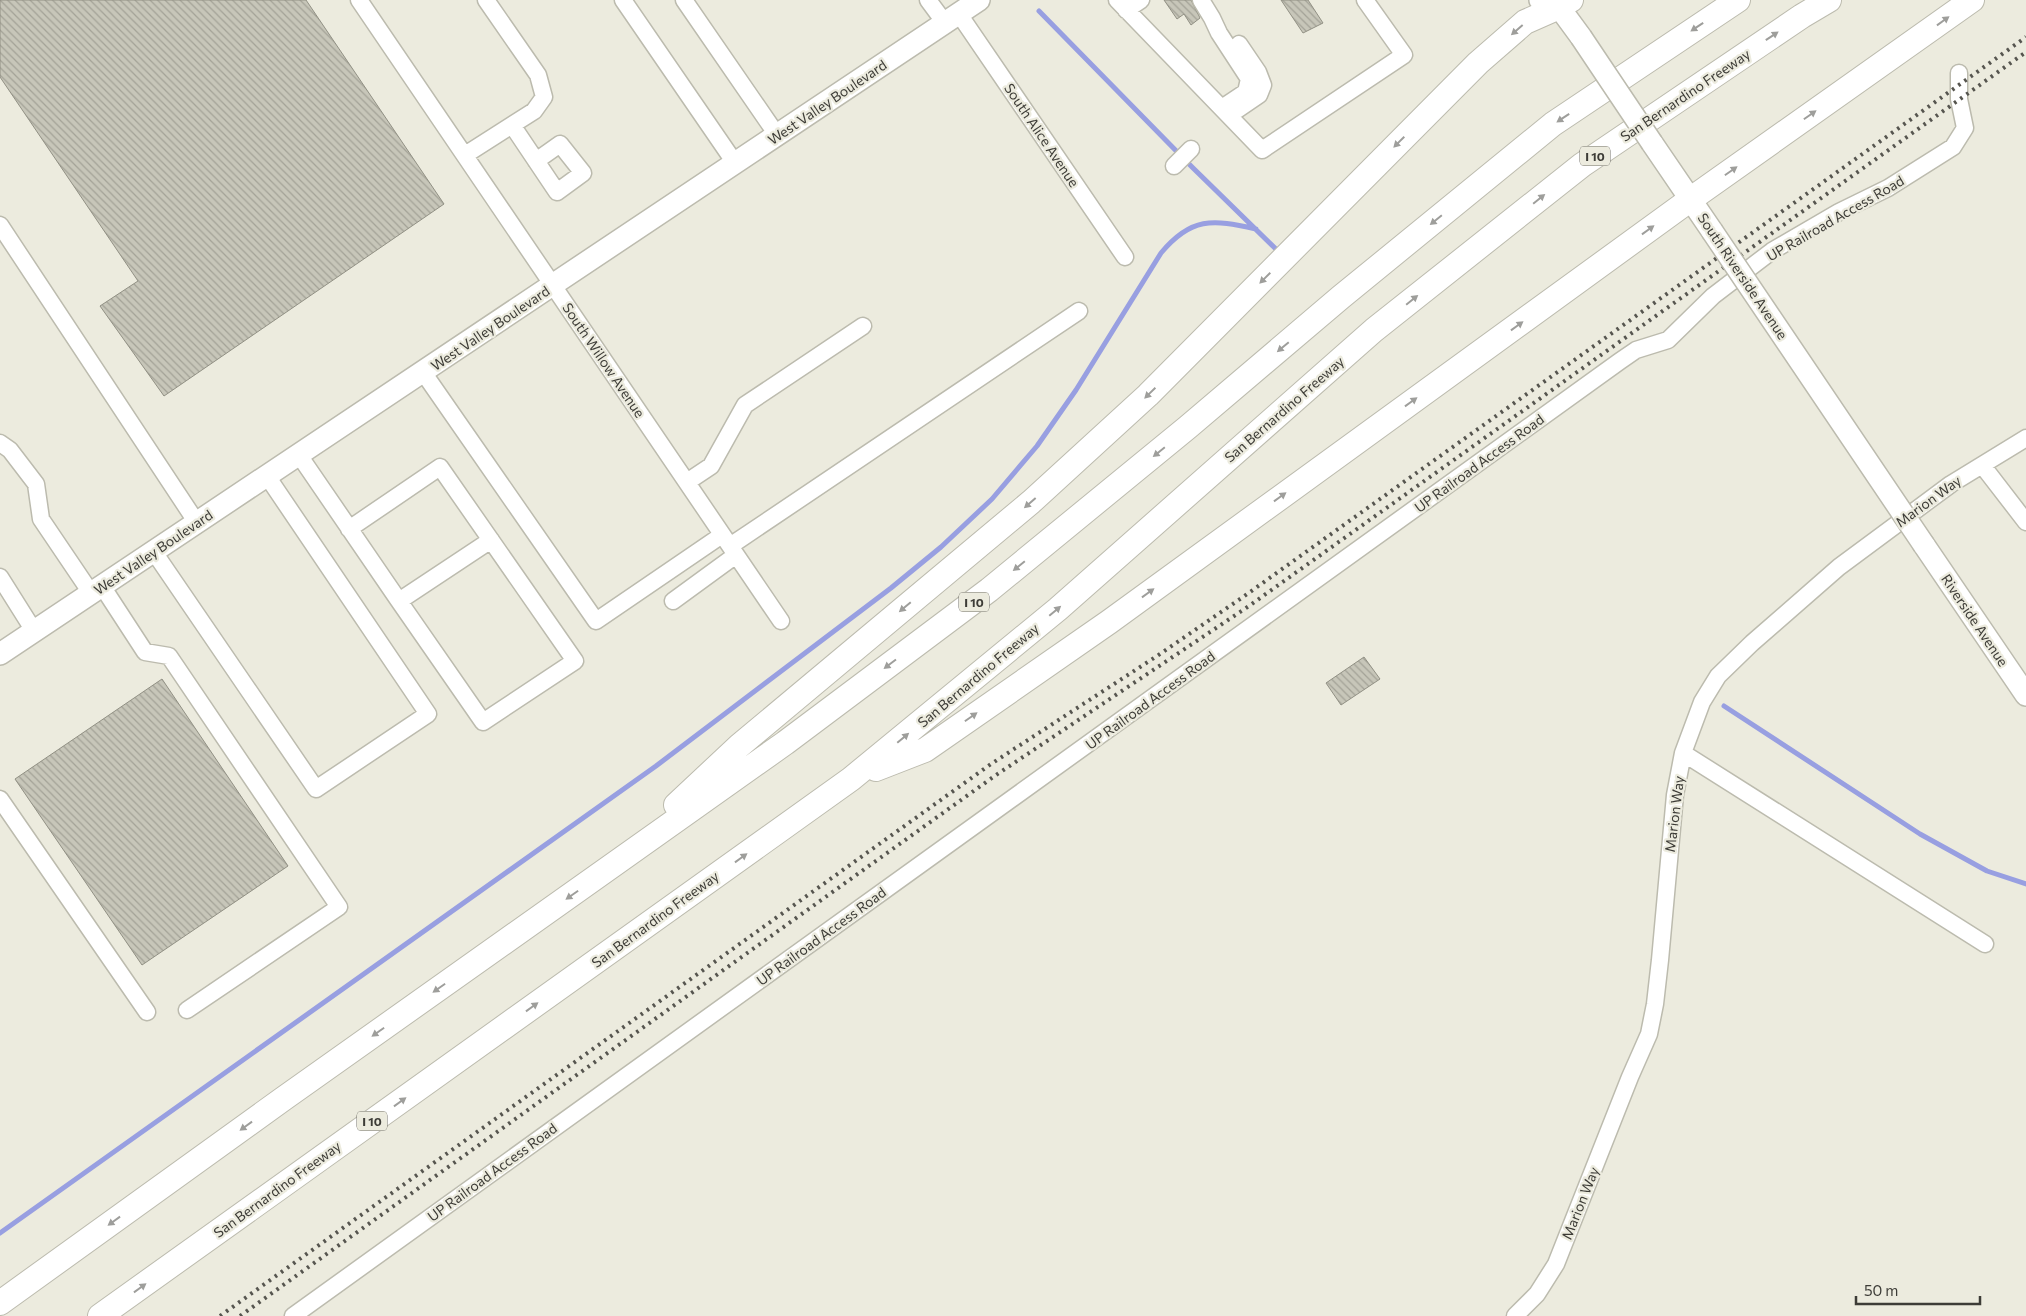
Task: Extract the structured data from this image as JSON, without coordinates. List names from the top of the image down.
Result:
{
  "streets": {
    "highway": ["San Bernardino Freeway", "I 10"],
    "main road": ["West Valley Boulevard", "South Riverside Avenue", "Riverside Avenue"],
    "street": [
      "South Alice Avenue",
      "UP Railroad Access Road",
      "South Willow Avenue",
      "Marion Way"
    ]
  },
  "crossings": [
    ["West Valley Boulevard", "South Alice Avenue"],
    ["West Valley Boulevard", "South Willow Avenue"],
    ["South Riverside Avenue", "Riverside Avenue"]
  ],
  "scale_bar": "50 m"
}
